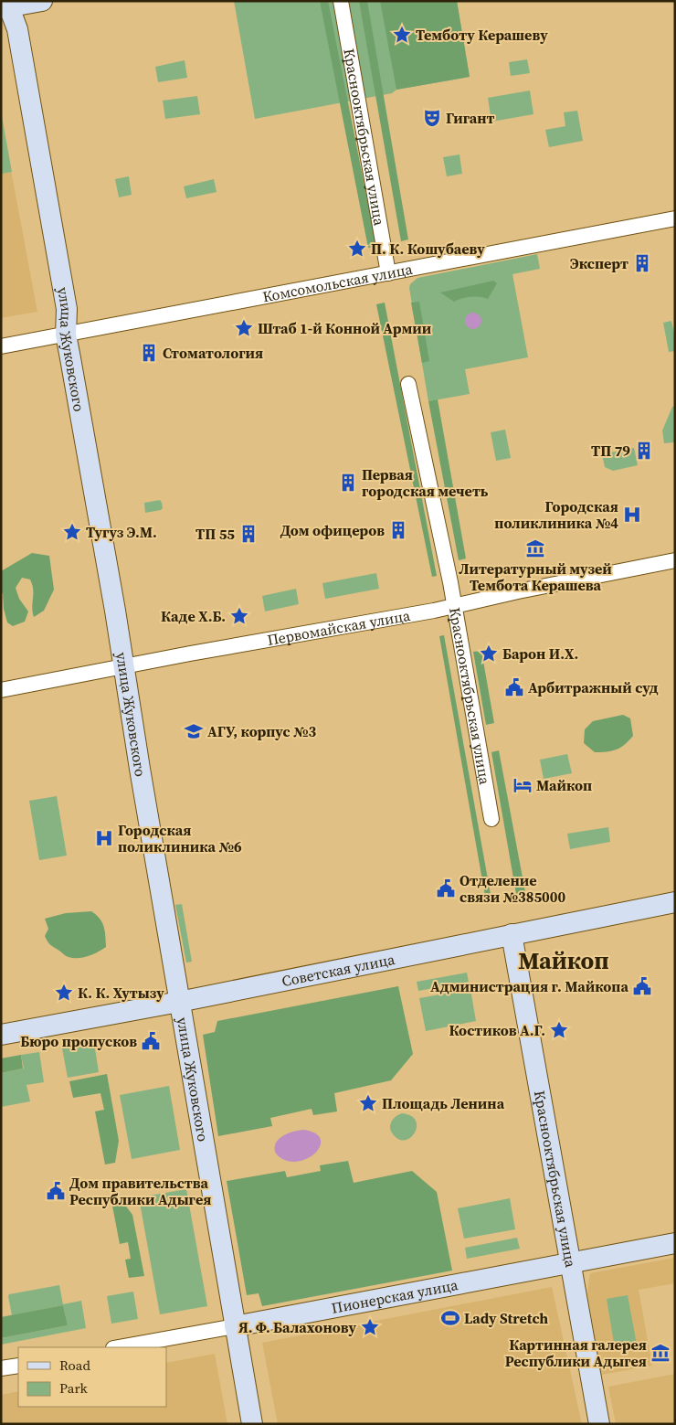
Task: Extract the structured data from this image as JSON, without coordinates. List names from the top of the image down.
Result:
{
  "streets": {
    "street": [
      "Краснооктябрьская улица",
      "Комсомольская улица",
      "улица Жуковского",
      "Первомайская улица",
      "Советская улица",
      "Пионерская улица"
    ]
  },
  "crossings": [
    ["Краснооктябрьская улица", "Комсомольская улица"],
    ["Краснооктябрьская улица", "Первомайская улица"],
    ["Краснооктябрьская улица", "Советская улица"],
    ["Краснооктябрьская улица", "Пионерская улица"],
    ["Комсомольская улица", "улица Жуковского"],
    ["улица Жуковского", "Первомайская улица"],
    ["улица Жуковского", "Советская улица"],
    ["улица Жуковского", "Пионерская улица"]
  ],
  "districts": ["Майкоп"],
  "places": {
    "place": [
      "Темботу Керашеву",
      "П. К. Кошубаеву",
      "Штаб 1-й Конной Армии",
      "Тугуз Э.М.",
      "Каде Х.Б.",
      "Барон И.Х.",
      "К. К. Хутызу",
      "Костиков А.Г.",
      "Площадь Ленина",
      "Я. Ф. Балахонову"
    ],
    "theatre": ["Гигант"],
    "building": [
      "Эксперт",
      "Стоматология",
      "ТП 79",
      "Первая городская мечеть",
      "Дом офицеров",
      "ТП 55"
    ],
    "hospital": ["Городская поликлиника №4", "Городская поликлиника №6"],
    "museum": ["Литературный музей Тембота Керашева", "Картинная галерея Республики Адыгея"],
    "public building": [
      "Арбитражный суд",
      "Отделение связи №385000",
      "Администрация г. Майкопа",
      "Бюро пропусков",
      "Дом правительства Республики Адыгея"
    ],
    "school or university": ["АГУ, корпус №3"],
    "hotel": ["Майкоп"],
    "sports": ["Lady Stretch"]
  },
  "legend": ["Road", "Park"]
}
